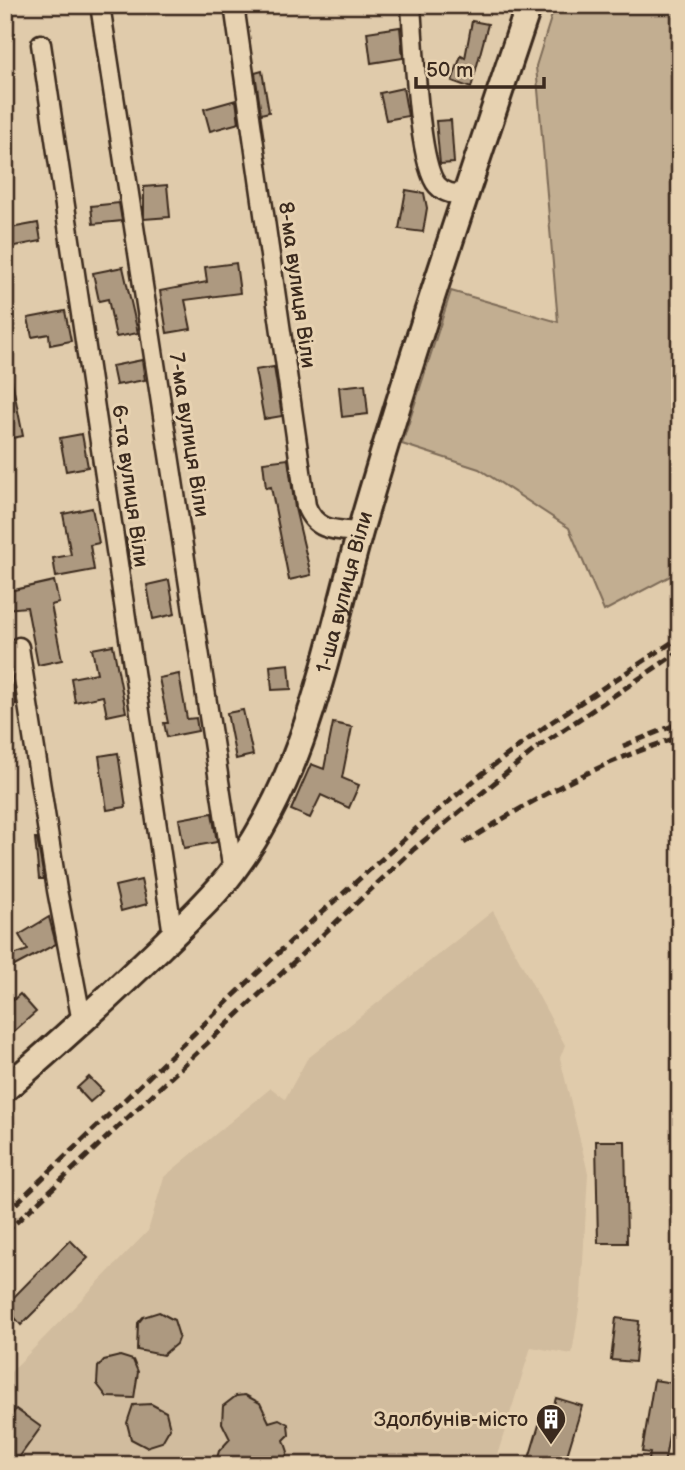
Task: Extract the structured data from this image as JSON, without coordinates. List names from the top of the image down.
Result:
{
  "streets": {
    "main road": ["1-ша вулиця Віли"],
    "street": ["8-ма вулиця Віли", "7-ма вулиця Віли", "6-та вулиця Віли"]
  },
  "crossings": [
    ["8-ма вулиця Віли", "1-ша вулиця Віли"],
    ["7-ма вулиця Віли", "1-ша вулиця Віли"],
    ["6-та вулиця Віли", "1-ша вулиця Віли"]
  ],
  "places": {
    "building": ["Здолбунів-місто"]
  },
  "scale_bar": "50 m"
}
